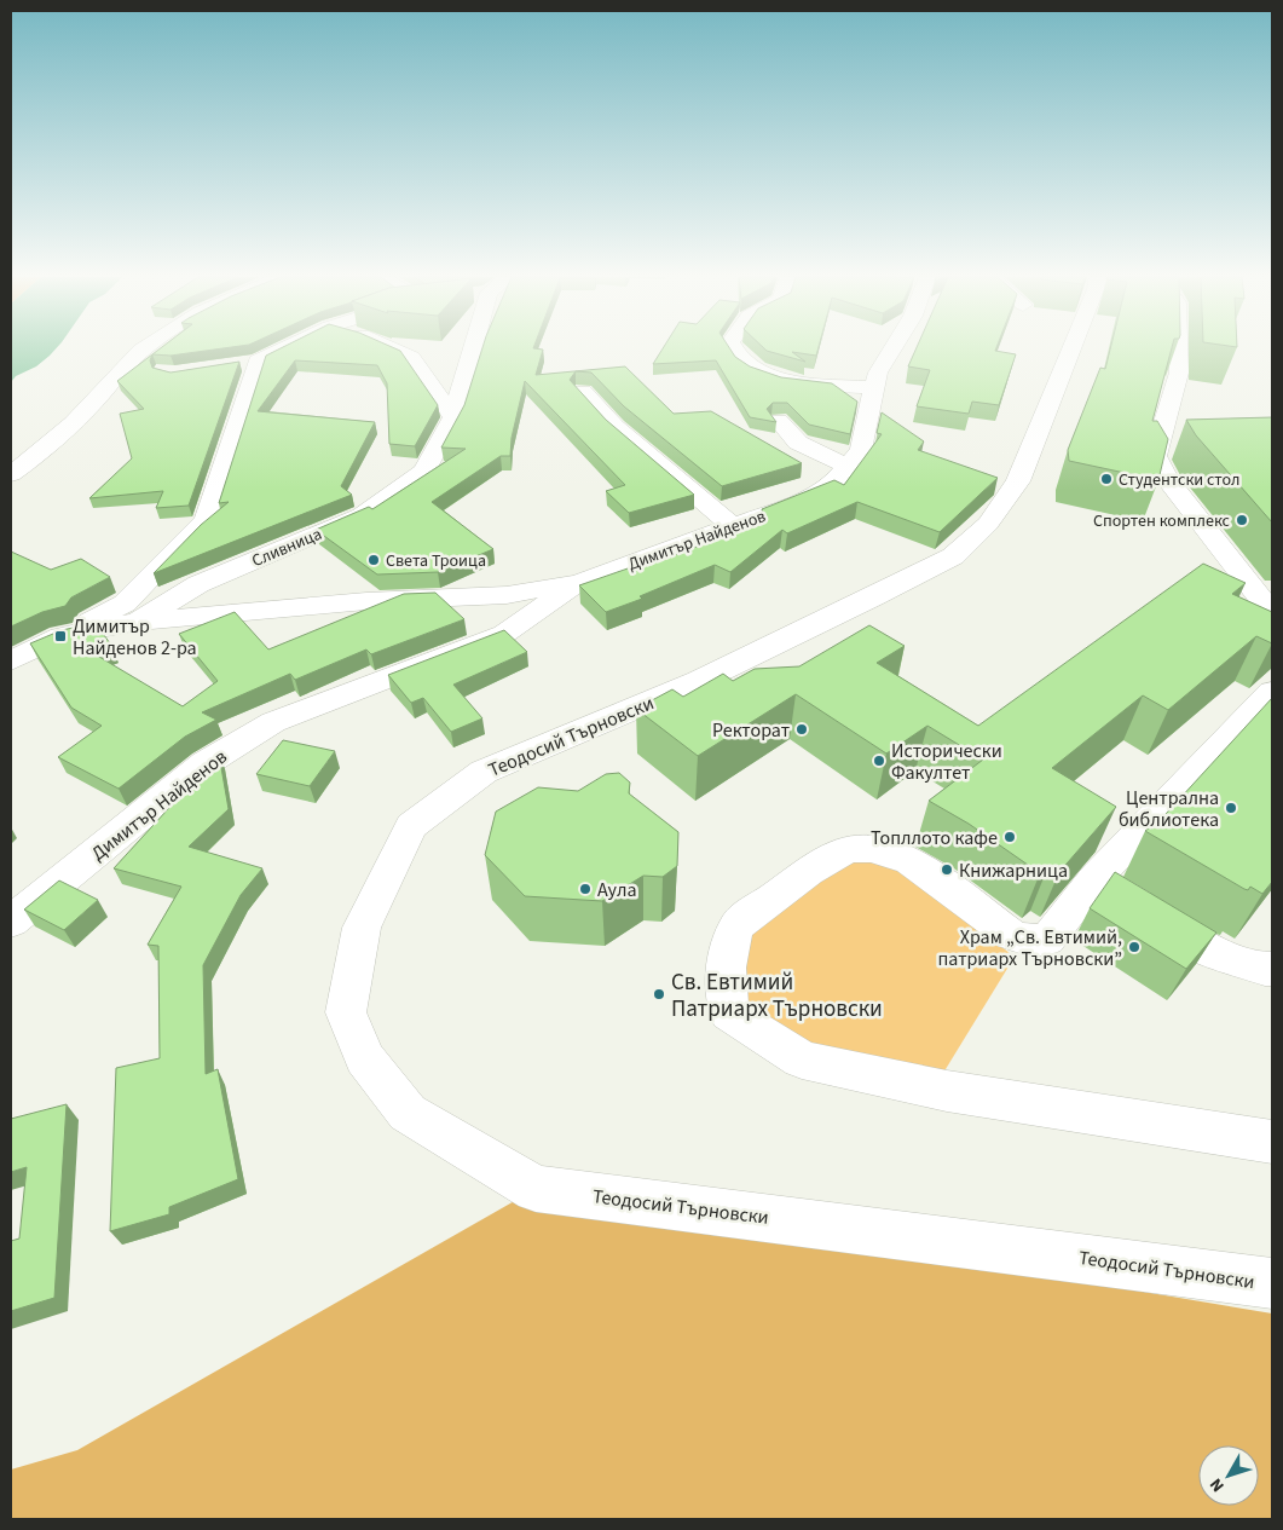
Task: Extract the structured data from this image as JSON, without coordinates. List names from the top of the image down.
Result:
{
  "streets": {
    "street": ["Димитър Найденов", "Сливница", "Теодосий Търновски"]
  },
  "crossings": [
    ["Димитър Найденов", "Сливница"]
  ],
  "places": {
    "other": [
      "Студентски стол",
      "Спортен комплекс",
      "Света Троица",
      "Ректорат",
      "Исторически Факултет",
      "Централна библиотека",
      "Топллото кафе",
      "Книжарница",
      "Аула",
      "Храм „Св. Евтимий, патриарх Търновски”",
      "Св. Евтимий Патриарх Търновски"
    ],
    "transit": ["Димитър Найденов 2-ра"]
  },
  "north": "bottom left"
}
